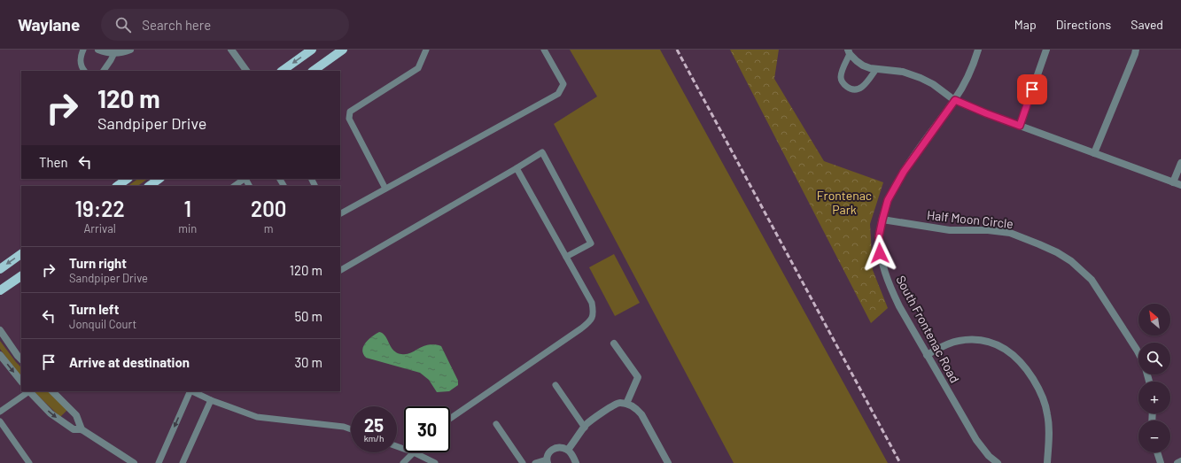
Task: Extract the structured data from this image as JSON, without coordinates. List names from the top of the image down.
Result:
{
  "streets": {
    "street": ["Half Moon Circle", "South Frontenac Road"]
  },
  "crossings": [
    ["Half Moon Circle", "South Frontenac Road"]
  ],
  "parks": ["Frontenac Park"],
  "north": "top left",
  "page": {
    "header": "Waylane",
    "search": "Search here",
    "nav": ["Map", "Directions", "Saved"],
    "turn": ["120 m", "Sandpiper Drive"],
    "then": "Then",
    "eta": [
      "19:22",
      "Arrival",
      "1",
      "min",
      "200",
      "m"
    ],
    "list": [
      {
        "name": "Turn right",
        "note": "Sandpiper Drive",
        "value": "120 m"
      },
      {
        "name": "Turn left",
        "note": "Jonquil Court",
        "value": "50 m"
      },
      {
        "name": "Arrive at destination",
        "value": "30 m"
      }
    ],
    "map_buttons": ["+", "−"],
    "speed": "25 km/h",
    "limit": "30"
  }
}
